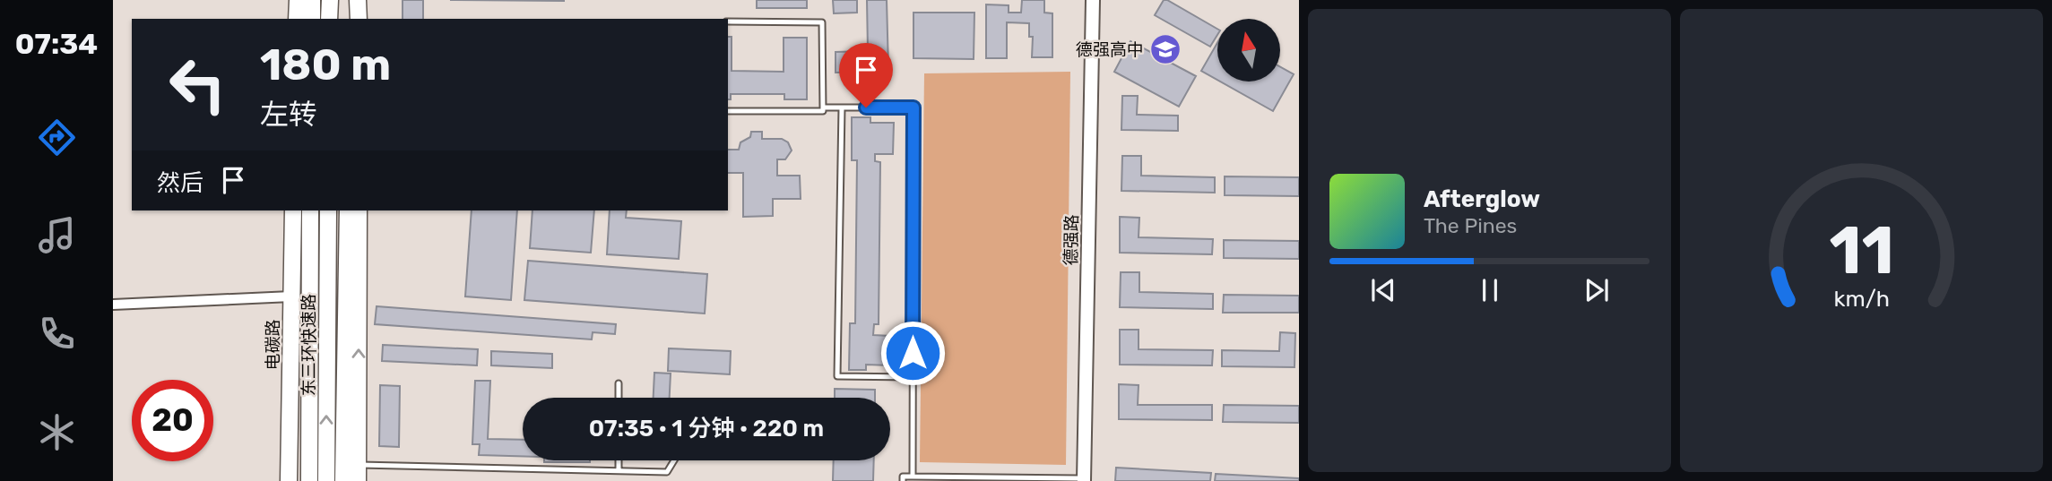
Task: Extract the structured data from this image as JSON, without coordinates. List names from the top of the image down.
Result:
{
  "streets": {
    "highway": ["电碳路", "东三环快速路"],
    "street": ["德强路"]
  },
  "places": {
    "school or university": ["德强高中"]
  },
  "north": "top",
  "page": {
    "tabs": "07:34",
    "turn": ["180 m", "左转"],
    "then": "然后",
    "song": ["Afterglow", "The Pines"],
    "limit": "20",
    "trip": "07:35 · 1 分钟 · 220 m",
    "gauge": ["11", "km/h"]
  }
}
